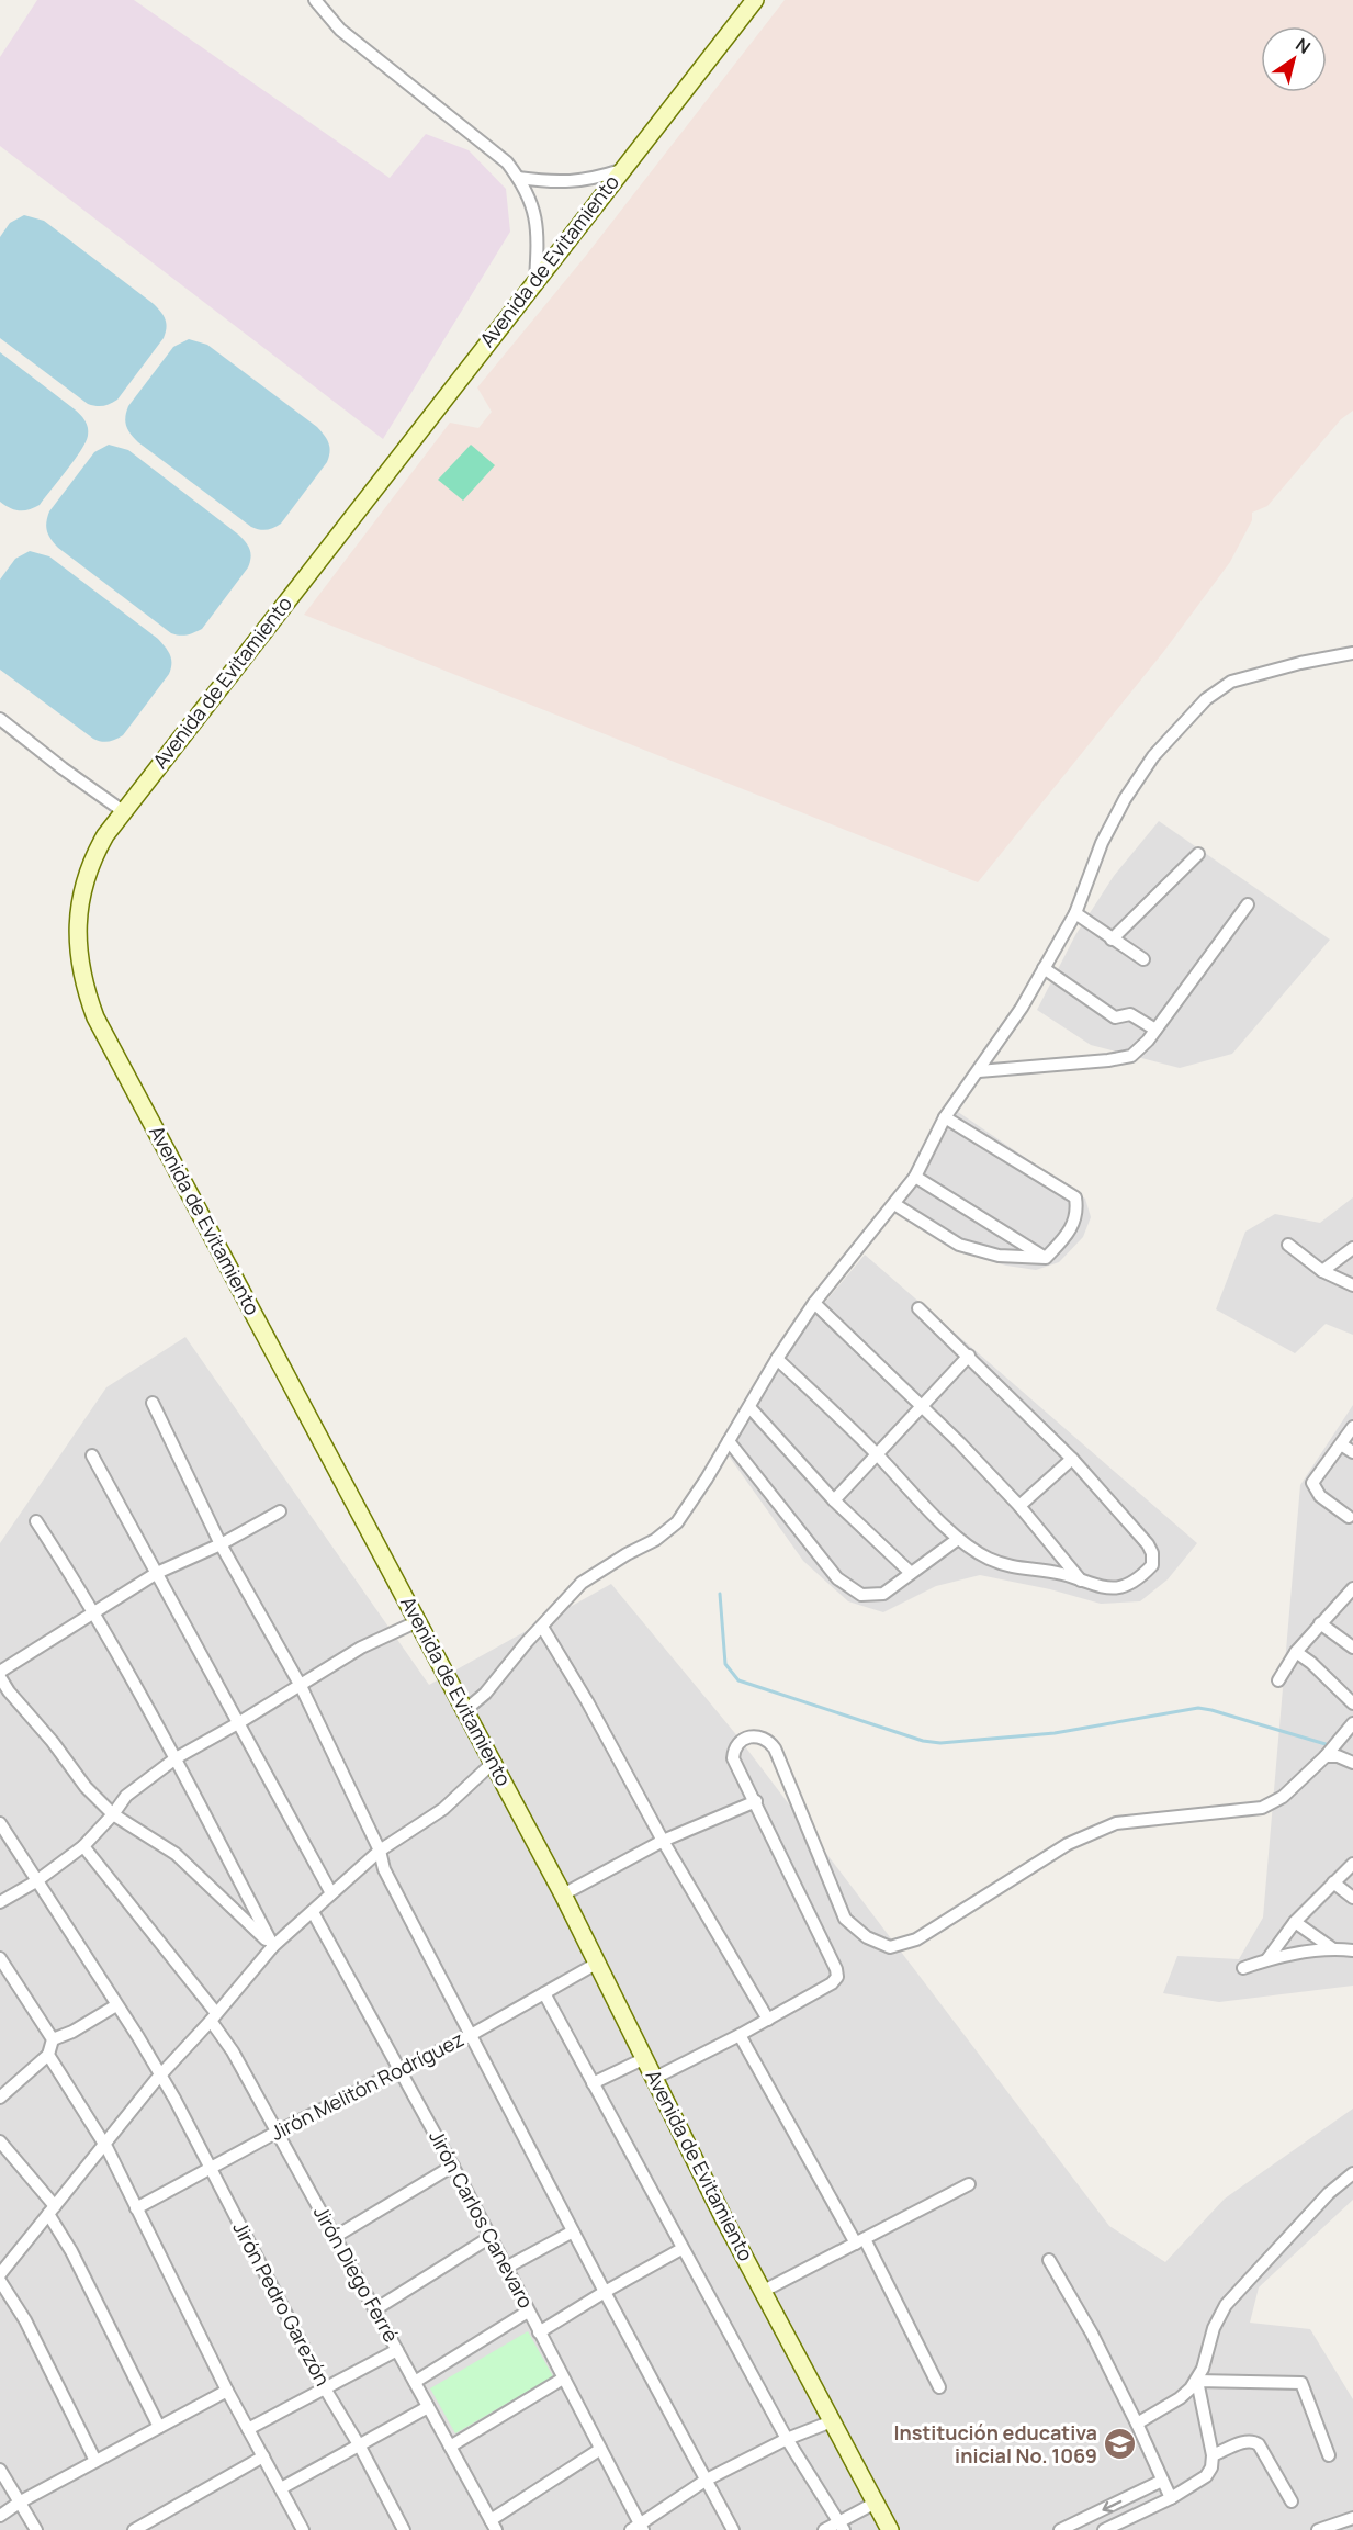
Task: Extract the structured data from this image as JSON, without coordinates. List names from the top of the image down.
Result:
{
  "streets": {
    "street": [
      "Avenida de Evitamiento",
      "Jirón Melitón Rodríguez",
      "Jirón Carlos Canevaro",
      "Jirón Diego Ferré",
      "Jirón Pedro Garezón"
    ]
  },
  "crossings": [
    ["Avenida de Evitamiento", "Jirón Melitón Rodríguez"],
    ["Jirón Melitón Rodríguez", "Jirón Carlos Canevaro"],
    ["Jirón Melitón Rodríguez", "Jirón Diego Ferré"],
    ["Jirón Melitón Rodríguez", "Jirón Pedro Garezón"]
  ],
  "places": {
    "school or university": ["Institución educativa inicial No. 1069"]
  },
  "north": "top right"
}
